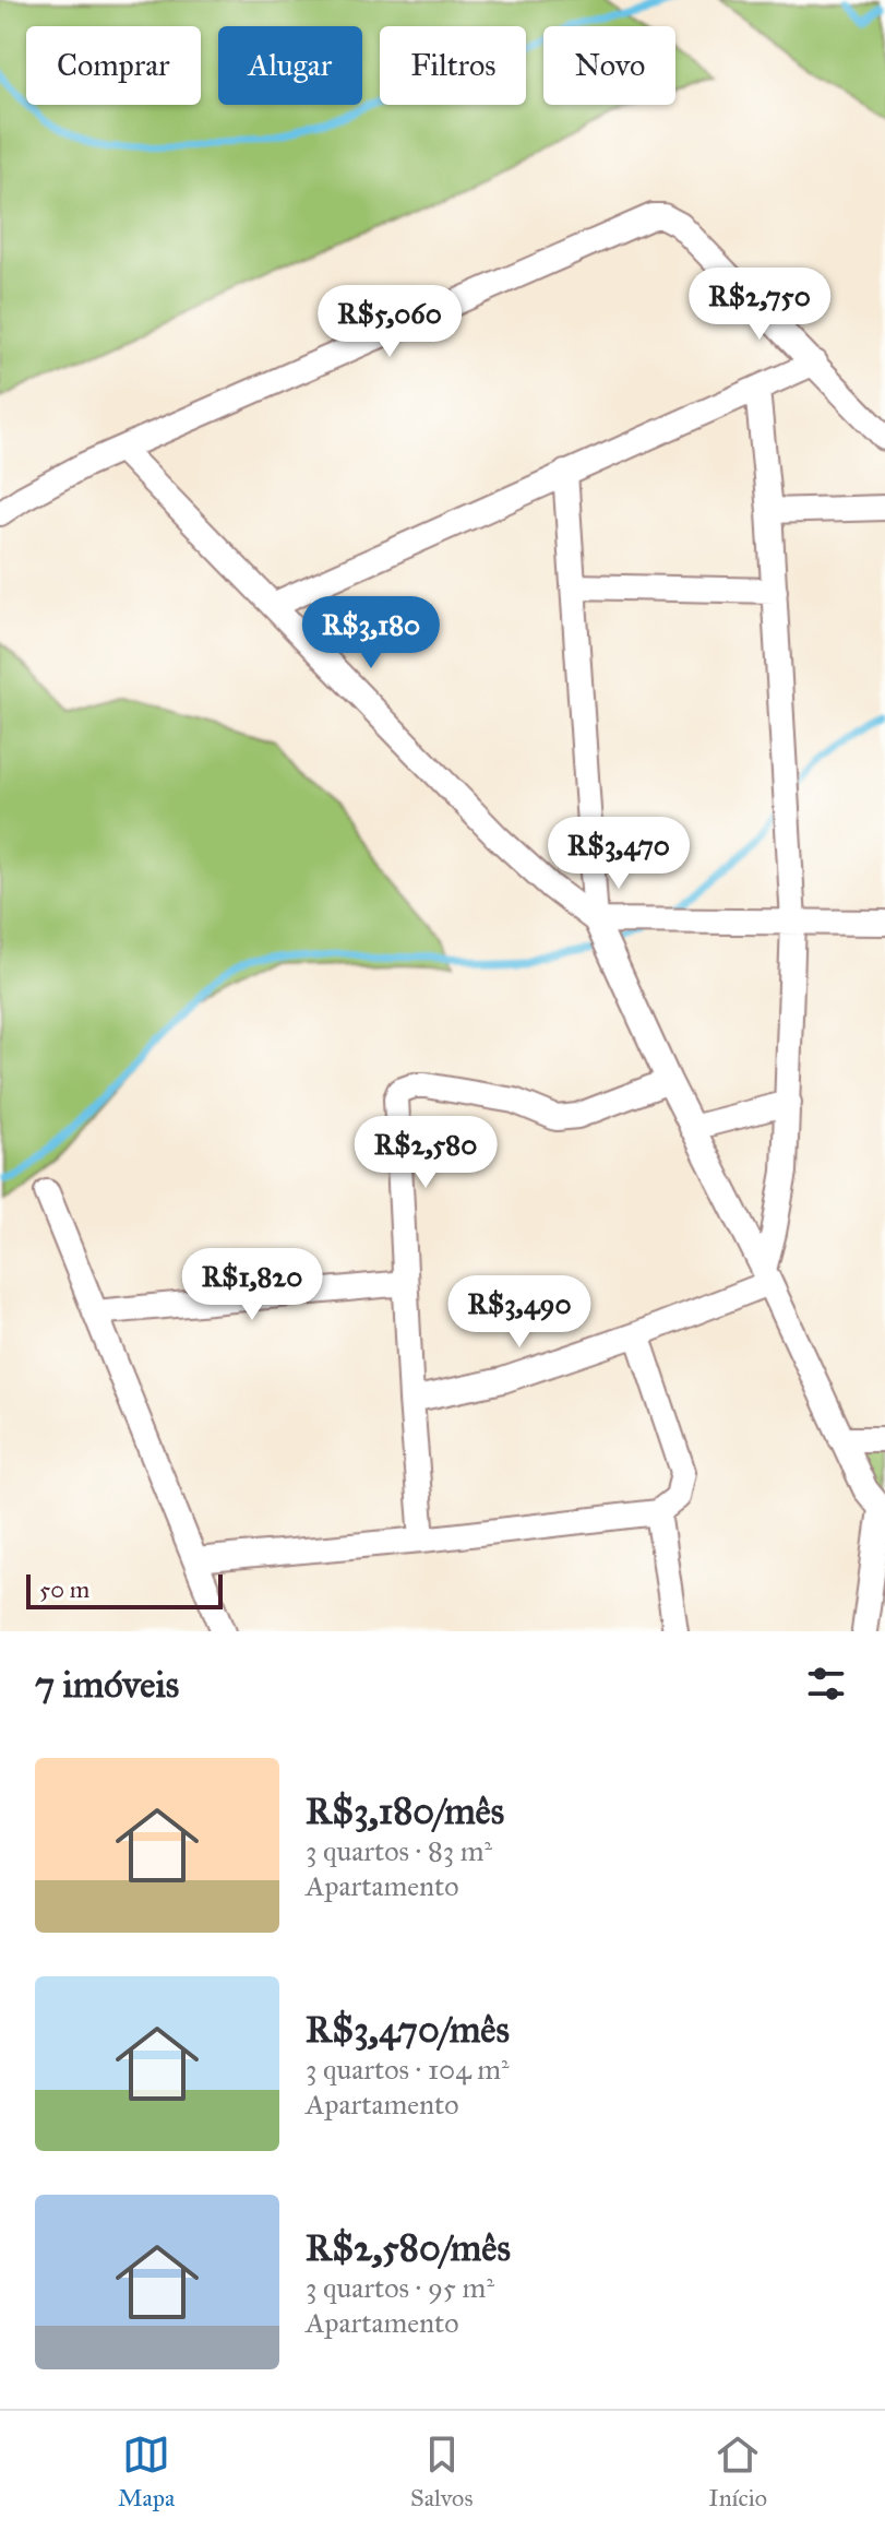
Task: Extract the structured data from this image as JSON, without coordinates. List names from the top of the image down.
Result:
{
  "scale_bar": "50 m",
  "page": {
    "chip": [
      "Comprar",
      "Alugar",
      "Filtros",
      "Novo"
    ],
    "price": [
      "R$2,750",
      "R$5,060",
      "R$3,180",
      "R$3,470",
      "R$2,580",
      "R$1,820",
      "R$3,490"
    ],
    "scale": "50 m",
    "heading": "7 imóveis",
    "list": [
      {
        "name": "R$3,180/mês",
        "note": "3 quartos · 83 m² · Apartamento"
      },
      {
        "name": "R$3,470/mês",
        "note": "3 quartos · 104 m² · Apartamento"
      },
      {
        "name": "R$2,580/mês",
        "note": "3 quartos · 95 m² · Apartamento"
      }
    ],
    "tabs": ["Mapa", "Salvos", "Início"]
  }
}
